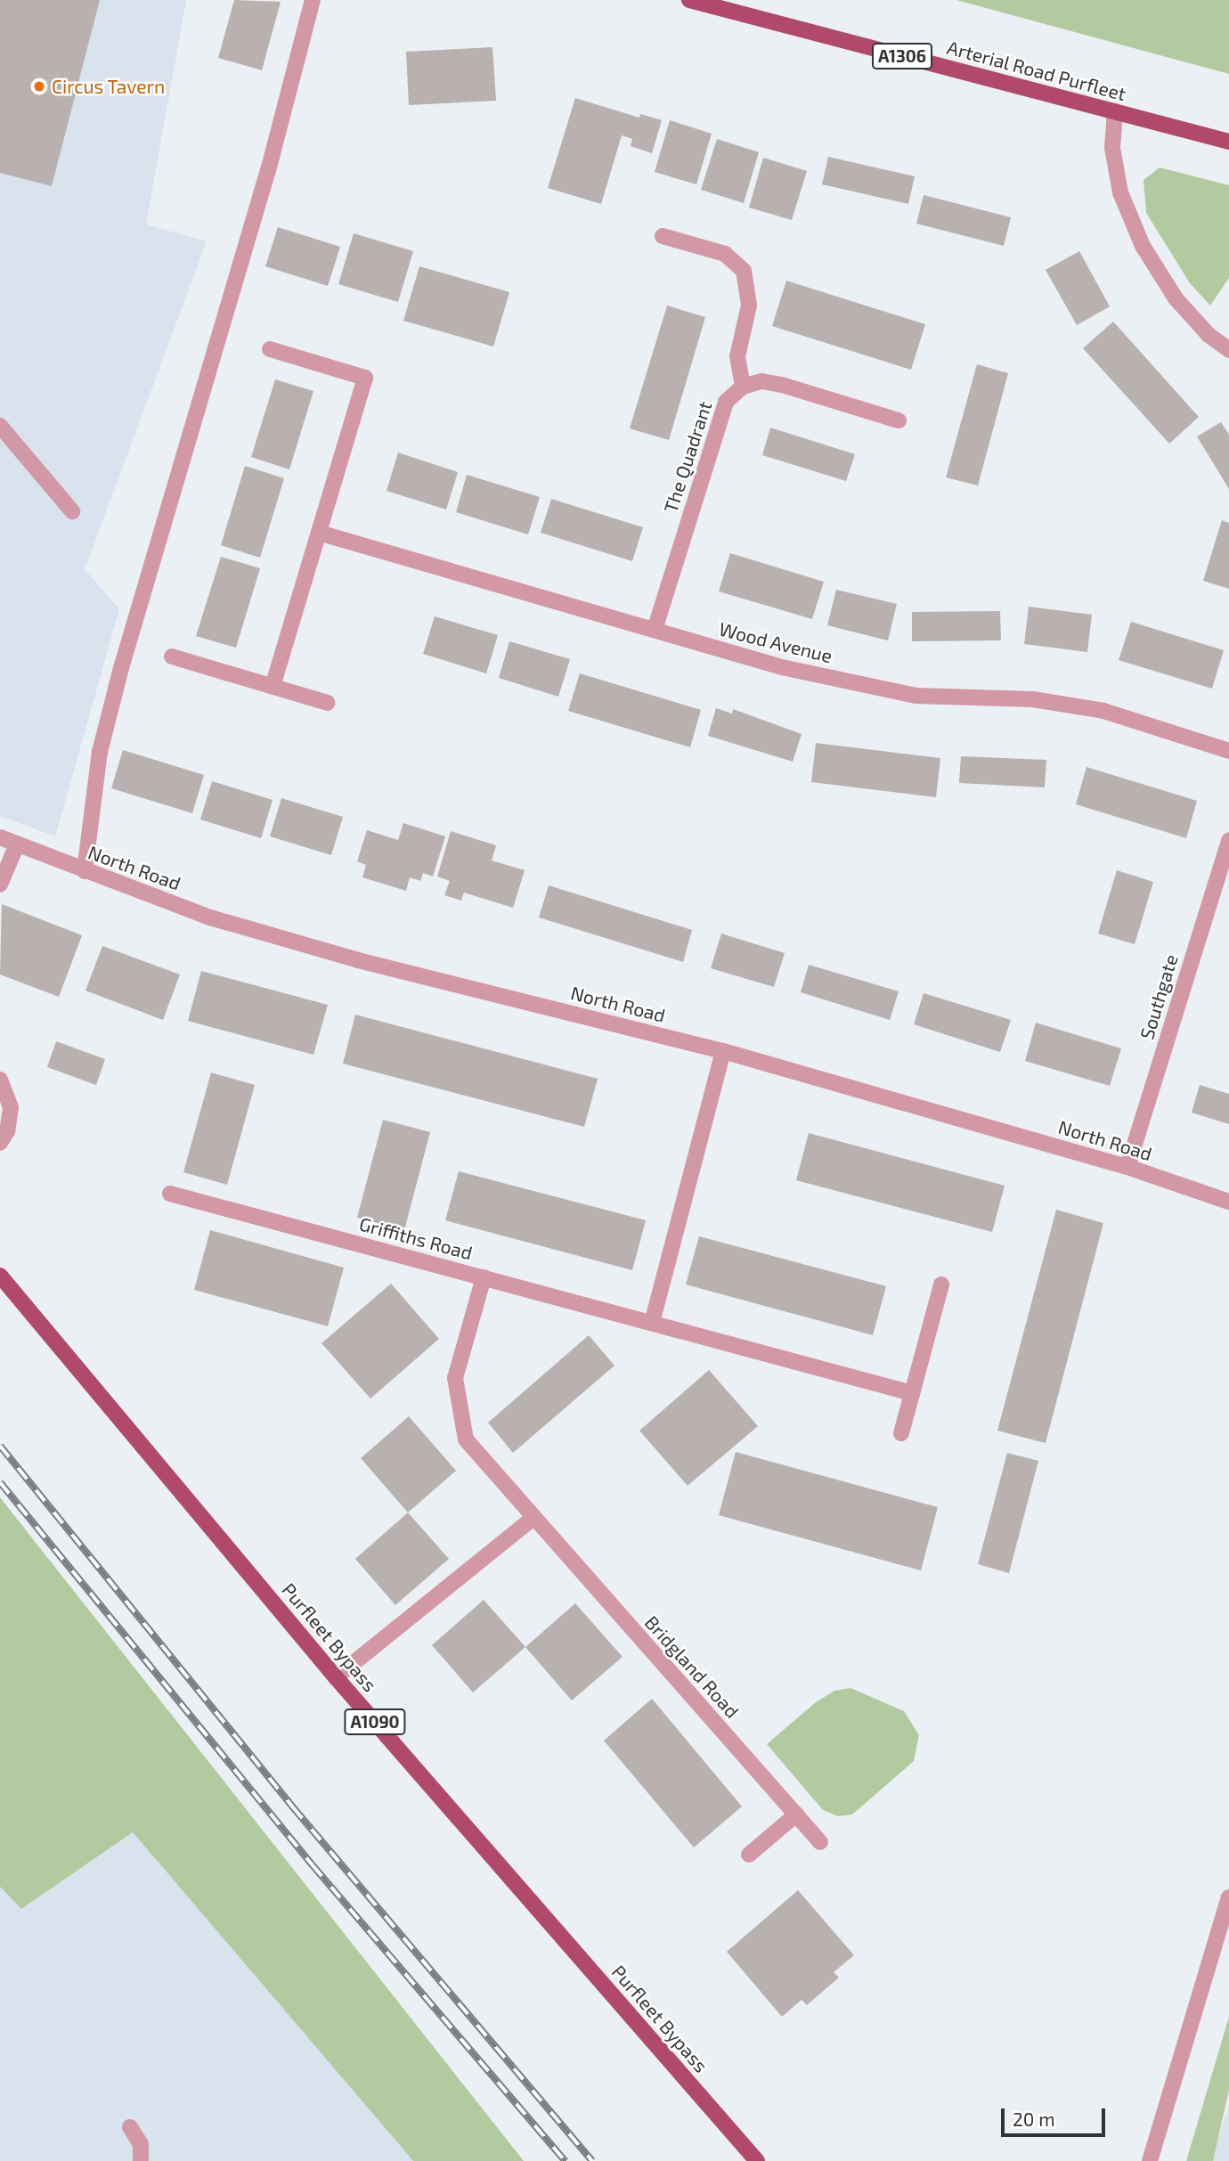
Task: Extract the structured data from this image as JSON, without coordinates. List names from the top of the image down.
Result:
{
  "streets": {
    "main road": [
      "A1306",
      "Arterial Road Purfleet",
      "Purfleet Bypass",
      "A1090"
    ],
    "street": [
      "The Quadrant",
      "Wood Avenue",
      "North Road",
      "Southgate",
      "Griffiths Road",
      "Bridgland Road"
    ]
  },
  "crossings": [
    ["The Quadrant", "Wood Avenue"],
    ["North Road", "Southgate"],
    ["Griffiths Road", "Bridgland Road"]
  ],
  "places": ["Circus Tavern"],
  "scale_bar": "20 m"
}
